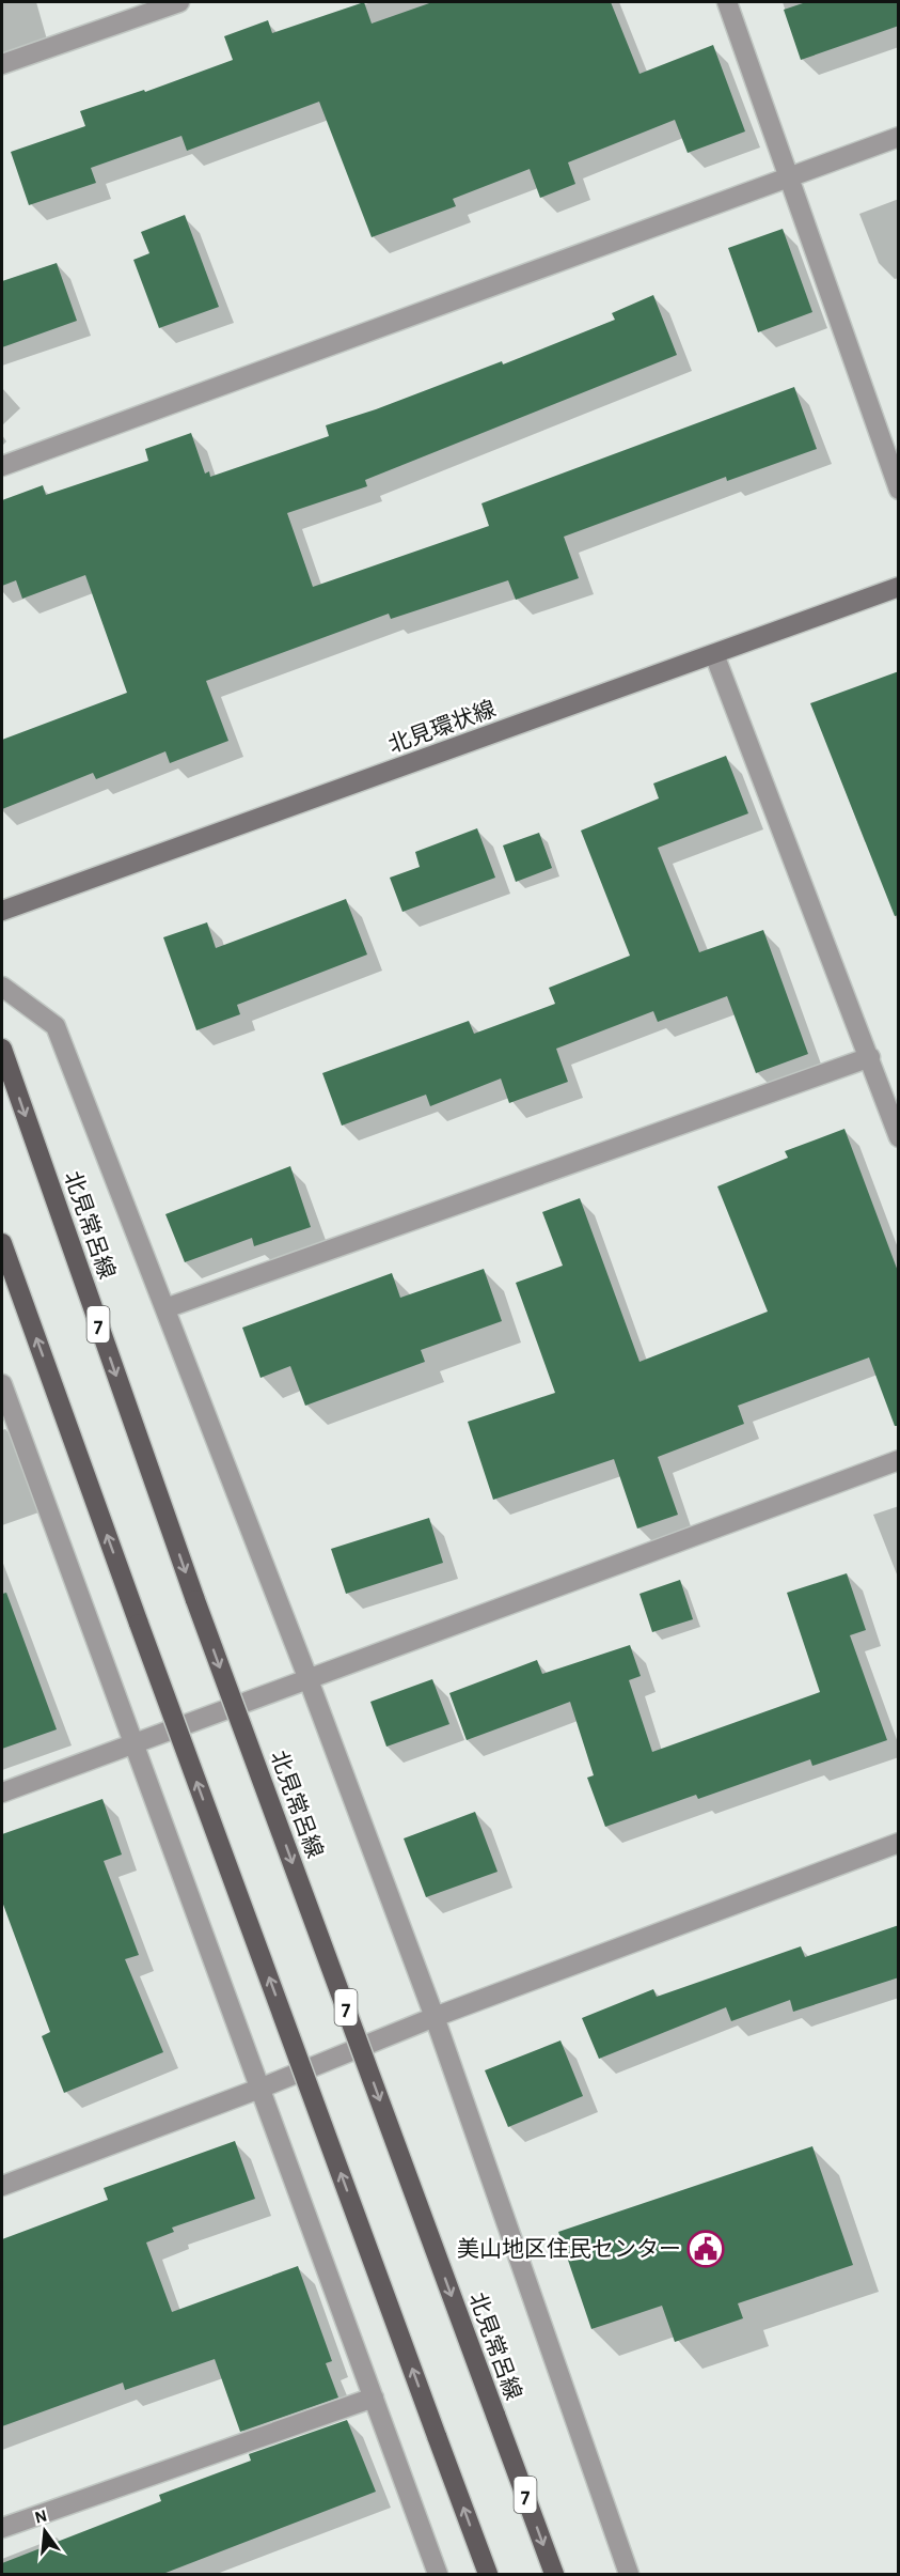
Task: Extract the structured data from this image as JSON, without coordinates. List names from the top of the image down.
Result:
{
  "streets": {
    "main road": ["北見環状線", "北見常呂線", "7"]
  },
  "places": {
    "public building": ["美山地区住民センター"]
  },
  "north": "top"
}
